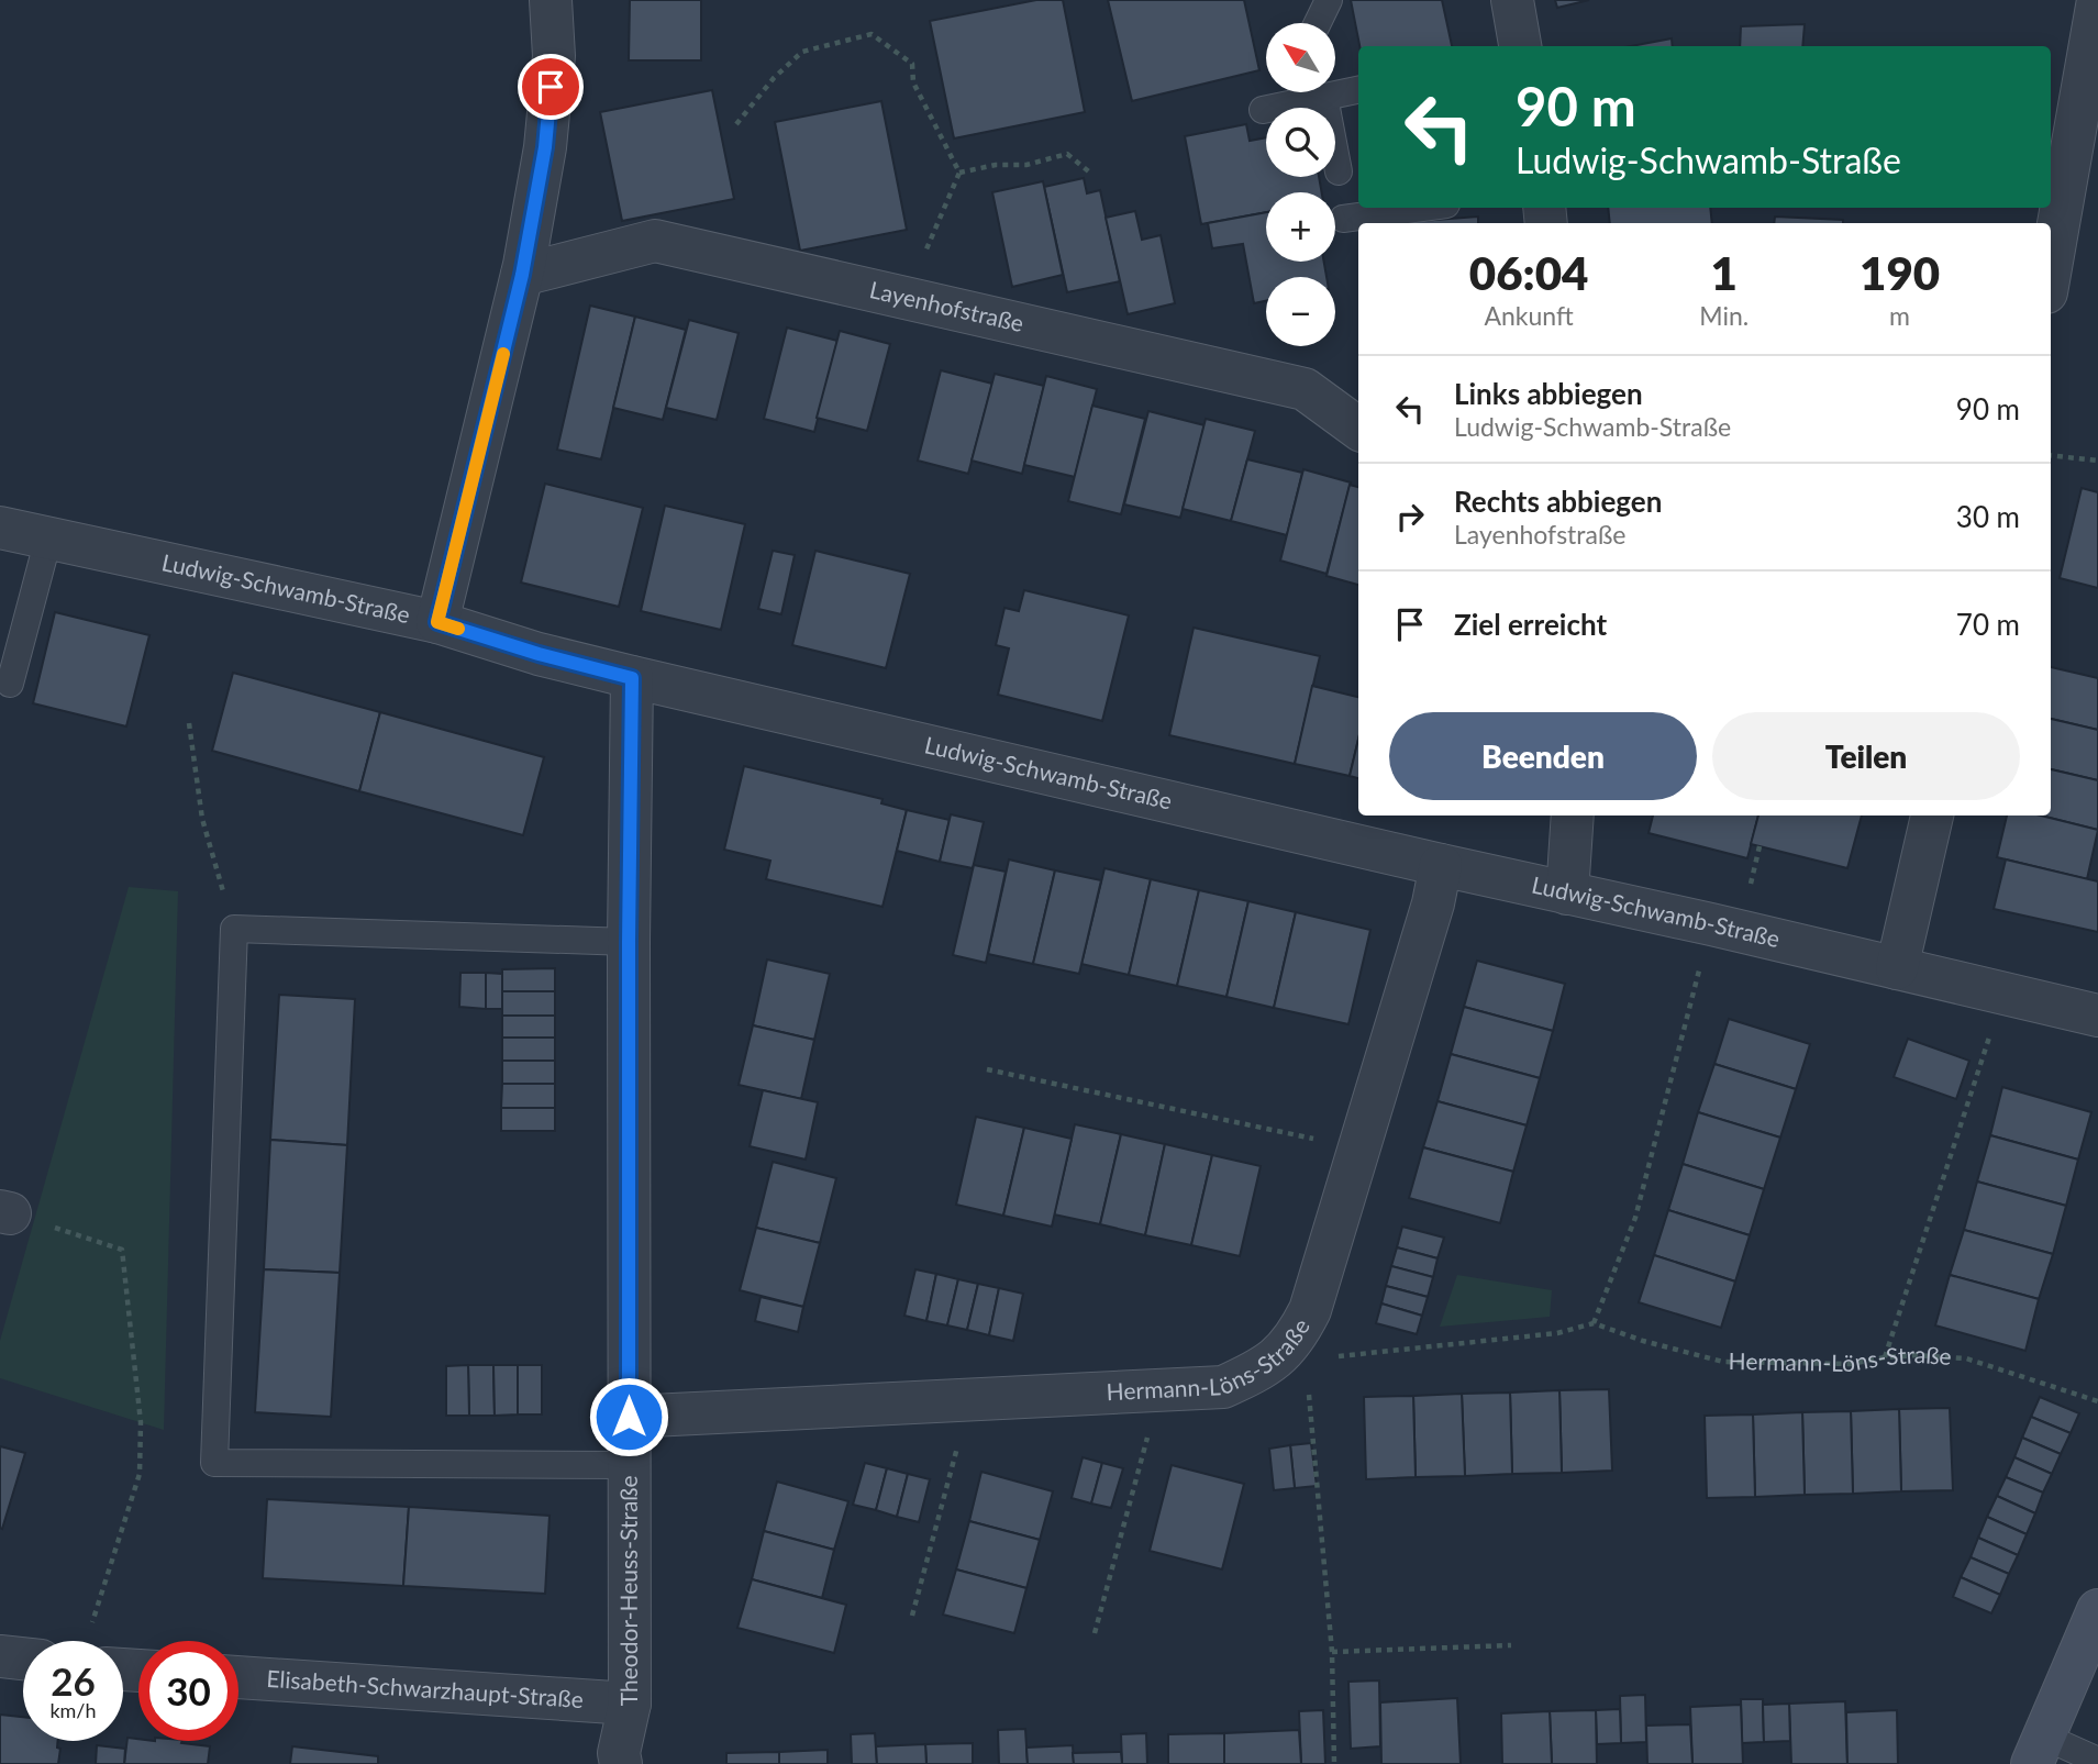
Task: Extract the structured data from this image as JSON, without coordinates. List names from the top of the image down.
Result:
{
  "streets": {
    "street": [
      "Layenhofstraße",
      "Ludwig-Schwamb-Straße",
      "Hermann-Löns-Straße",
      "Theodor-Heuss-Straße",
      "Elisabeth-Schwarzhaupt-Straße"
    ]
  },
  "crossings": [
    ["Ludwig-Schwamb-Straße", "Hermann-Löns-Straße"],
    ["Ludwig-Schwamb-Straße", "Theodor-Heuss-Straße"],
    ["Hermann-Löns-Straße", "Theodor-Heuss-Straße"],
    ["Theodor-Heuss-Straße", "Elisabeth-Schwarzhaupt-Straße"]
  ],
  "north": "top left",
  "page": {
    "map_buttons": ["+", "−"],
    "turn": ["90 m", "Ludwig-Schwamb-Straße"],
    "eta": [
      "06:04",
      "Ankunft",
      "1",
      "Min.",
      "190",
      "m"
    ],
    "list": [
      {
        "name": "Links abbiegen",
        "note": "Ludwig-Schwamb-Straße",
        "value": "90 m"
      },
      {
        "name": "Rechts abbiegen",
        "note": "Layenhofstraße",
        "value": "30 m"
      },
      {
        "name": "Ziel erreicht",
        "value": "70 m"
      }
    ],
    "buttons": ["Beenden", "Teilen"],
    "speed": "26 km/h",
    "limit": "30"
  }
}
